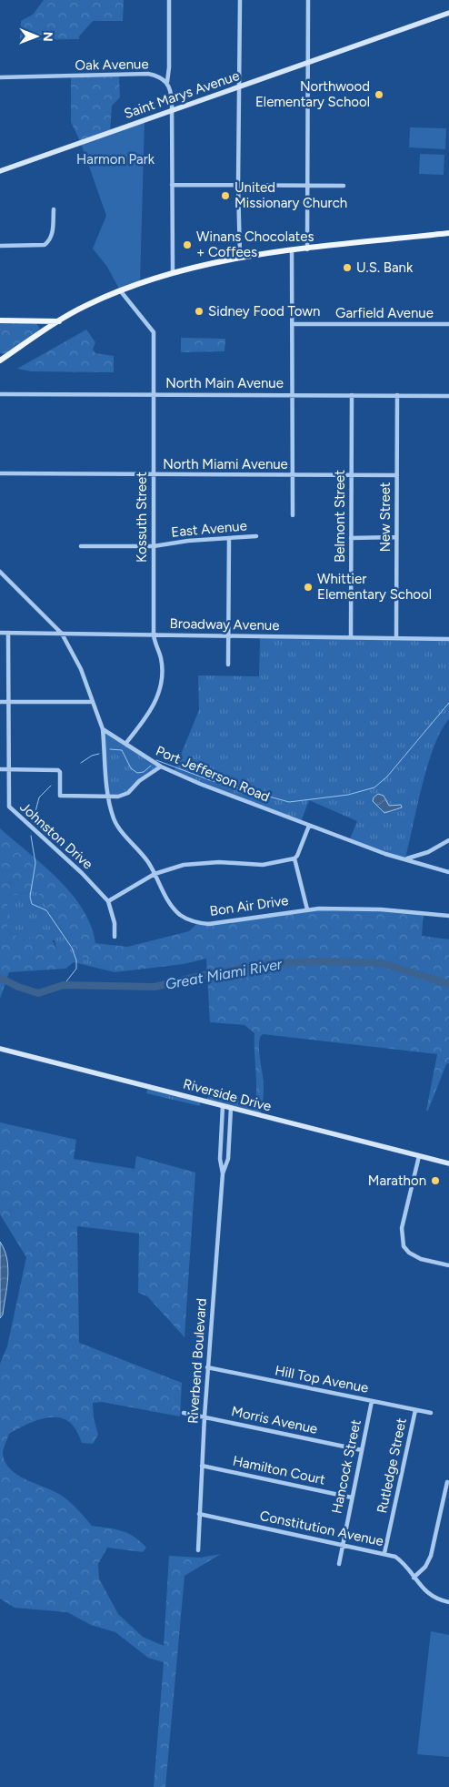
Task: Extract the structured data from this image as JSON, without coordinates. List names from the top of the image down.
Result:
{
  "streets": {
    "main road": ["Saint Marys Avenue", "Riverside Drive"],
    "street": [
      "Oak Avenue",
      "Garfield Avenue",
      "North Main Avenue",
      "North Miami Avenue",
      "Belmont Street",
      "Kossuth Street",
      "New Street",
      "East Avenue",
      "Broadway Avenue",
      "Port Jefferson Road",
      "Johnston Drive",
      "Bon Air Drive",
      "Riverbend Boulevard",
      "Hill Top Avenue",
      "Morris Avenue",
      "Rutledge Street",
      "Hancock Street",
      "Hamilton Court",
      "Constitution Avenue"
    ]
  },
  "crossings": [
    ["North Main Avenue", "Belmont Street"],
    ["North Main Avenue", "Kossuth Street"],
    ["North Main Avenue", "New Street"],
    ["North Miami Avenue", "Belmont Street"],
    ["North Miami Avenue", "Kossuth Street"],
    ["North Miami Avenue", "New Street"],
    ["Belmont Street", "Broadway Avenue"],
    ["Kossuth Street", "East Avenue"],
    ["Kossuth Street", "Broadway Avenue"],
    ["Kossuth Street", "Port Jefferson Road"],
    ["New Street", "Broadway Avenue"],
    ["Broadway Avenue", "Johnston Drive"],
    ["Port Jefferson Road", "Bon Air Drive"],
    ["Riverbend Boulevard", "Hill Top Avenue"],
    ["Riverbend Boulevard", "Morris Avenue"],
    ["Riverbend Boulevard", "Hamilton Court"],
    ["Riverbend Boulevard", "Constitution Avenue"],
    ["Hill Top Avenue", "Rutledge Street"],
    ["Hill Top Avenue", "Hancock Street"],
    ["Morris Avenue", "Hancock Street"],
    ["Rutledge Street", "Constitution Avenue"],
    ["Hancock Street", "Hamilton Court"],
    ["Hancock Street", "Constitution Avenue"]
  ],
  "water": ["Great Miami River"],
  "parks": ["Harmon Park"],
  "places": [
    "Northwood Elementary School",
    "United Missionary Church",
    "Winans Chocolates + Coffees",
    "U.S. Bank",
    "Sidney Food Town",
    "Whittier Elementary School",
    "Marathon"
  ],
  "north": "right"
}
